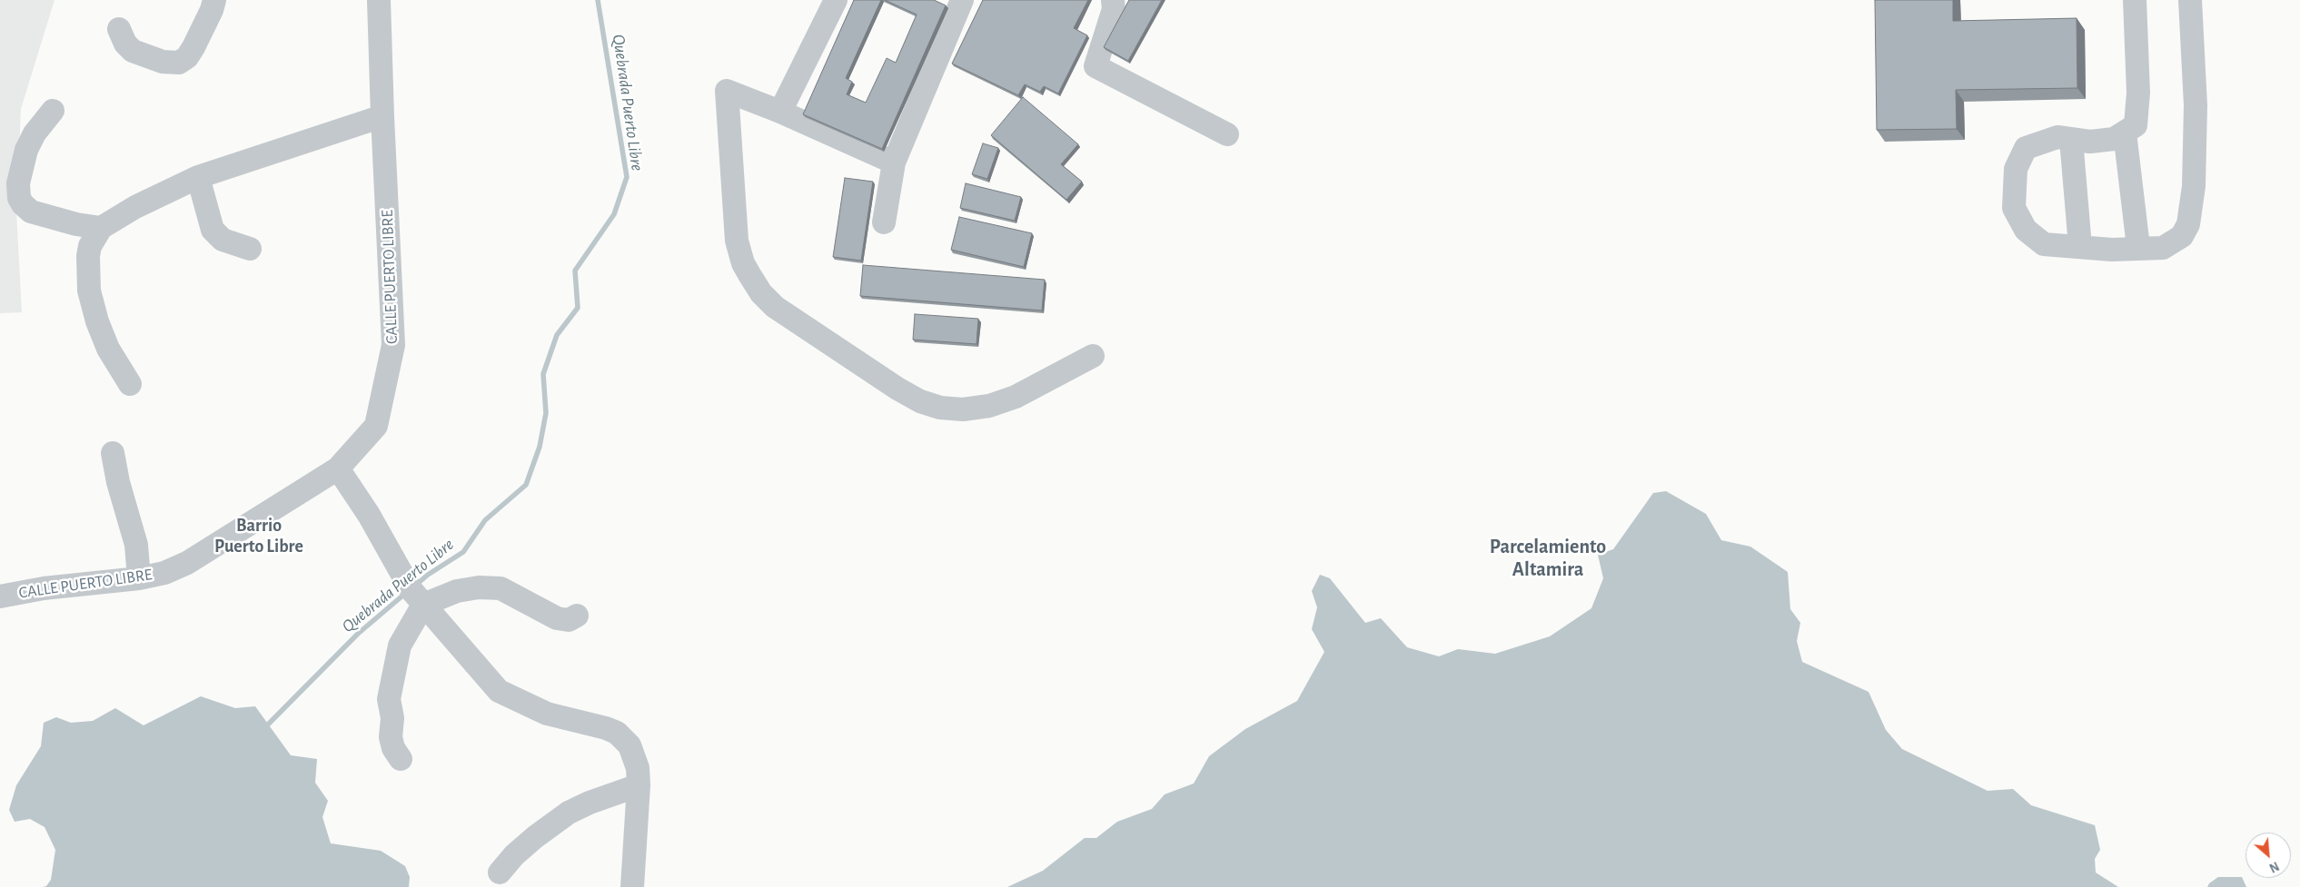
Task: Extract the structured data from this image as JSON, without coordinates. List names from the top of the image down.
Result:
{
  "streets": {
    "street": ["CALLE PUERTO LIBRE"]
  },
  "districts": ["Barrio Puerto Libre", "Parcelamiento Altamira"],
  "water": ["Quebrada Puerto Libre"],
  "north": "bottom right"
}
